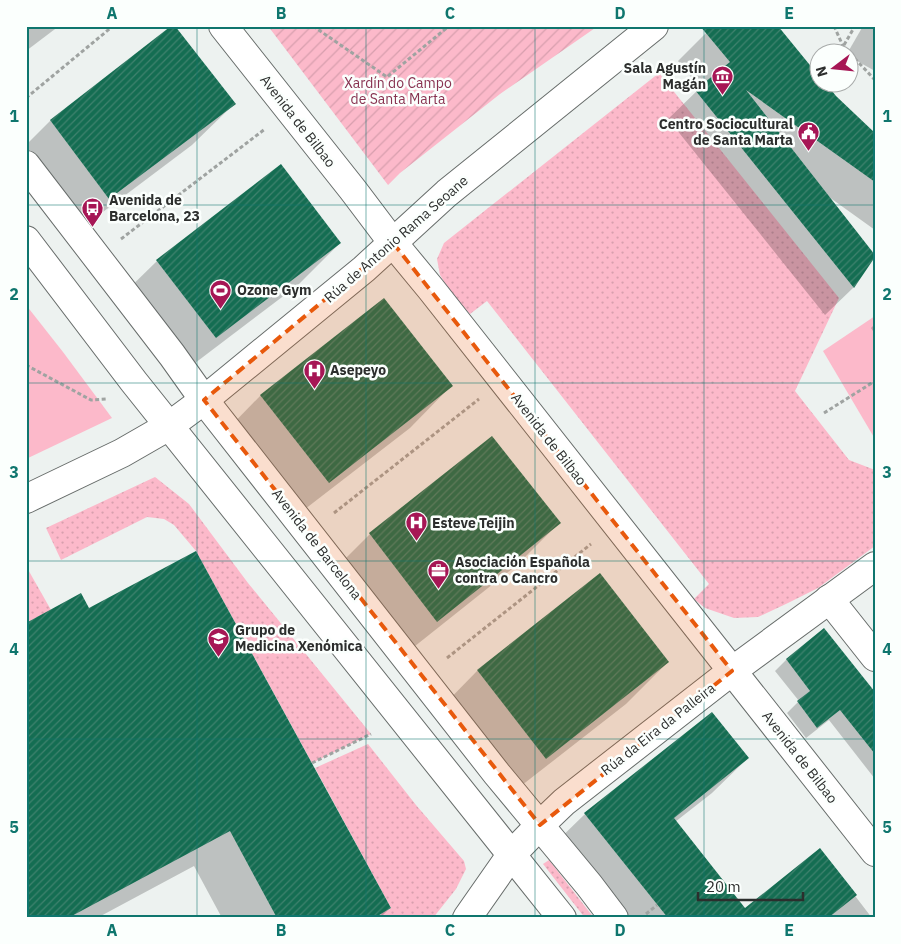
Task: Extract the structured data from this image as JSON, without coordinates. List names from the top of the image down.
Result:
{
  "streets": {
    "street": [
      "Avenida de Bilbao",
      "Rúa de Antonio Rama Seoane",
      "Avenida de Barcelona",
      "Rúa da Eira da Palleira"
    ]
  },
  "crossings": [
    ["Avenida de Bilbao", "Rúa de Antonio Rama Seoane"],
    ["Avenida de Bilbao", "Rúa da Eira da Palleira"],
    ["Rúa de Antonio Rama Seoane", "Avenida de Barcelona"],
    ["Avenida de Barcelona", "Rúa da Eira da Palleira"]
  ],
  "parks": ["Xardín do Campo de Santa Marta"],
  "places": {
    "museum": ["Sala Agustín Magán"],
    "public building": ["Centro Sociocultural de Santa Marta"],
    "bus stop": ["Avenida de Barcelona, 23"],
    "sports": ["Ozone Gym"],
    "hospital": ["Asepeyo", "Esteve Teijin"],
    "office": ["Asociación Española contra o Cancro"],
    "school or university": ["Grupo de Medicina Xenómica"]
  },
  "scale_bar": "20 m",
  "north": "left",
  "grid": {
    "columns": [
      "A",
      "B",
      "C",
      "D",
      "E"
    ],
    "rows": [
      "1",
      "2",
      "3",
      "4",
      "5"
    ]
  }
}
